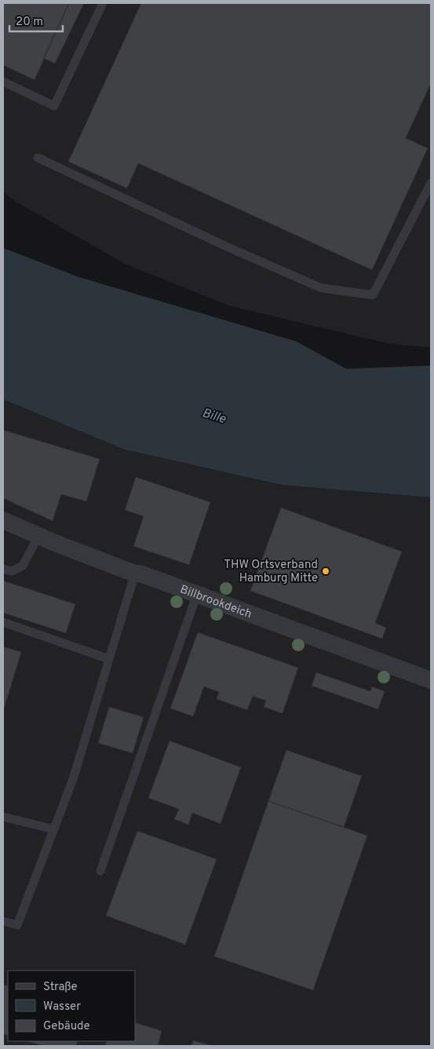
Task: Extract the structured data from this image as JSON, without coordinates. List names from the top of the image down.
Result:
{
  "streets": {
    "street": ["Billbrookdeich"]
  },
  "water": ["Bille"],
  "places": ["THW Ortsverband Hamburg Mitte"],
  "legend": ["Straße", "Wasser", "Gebäude"],
  "scale_bar": "20 m"
}
